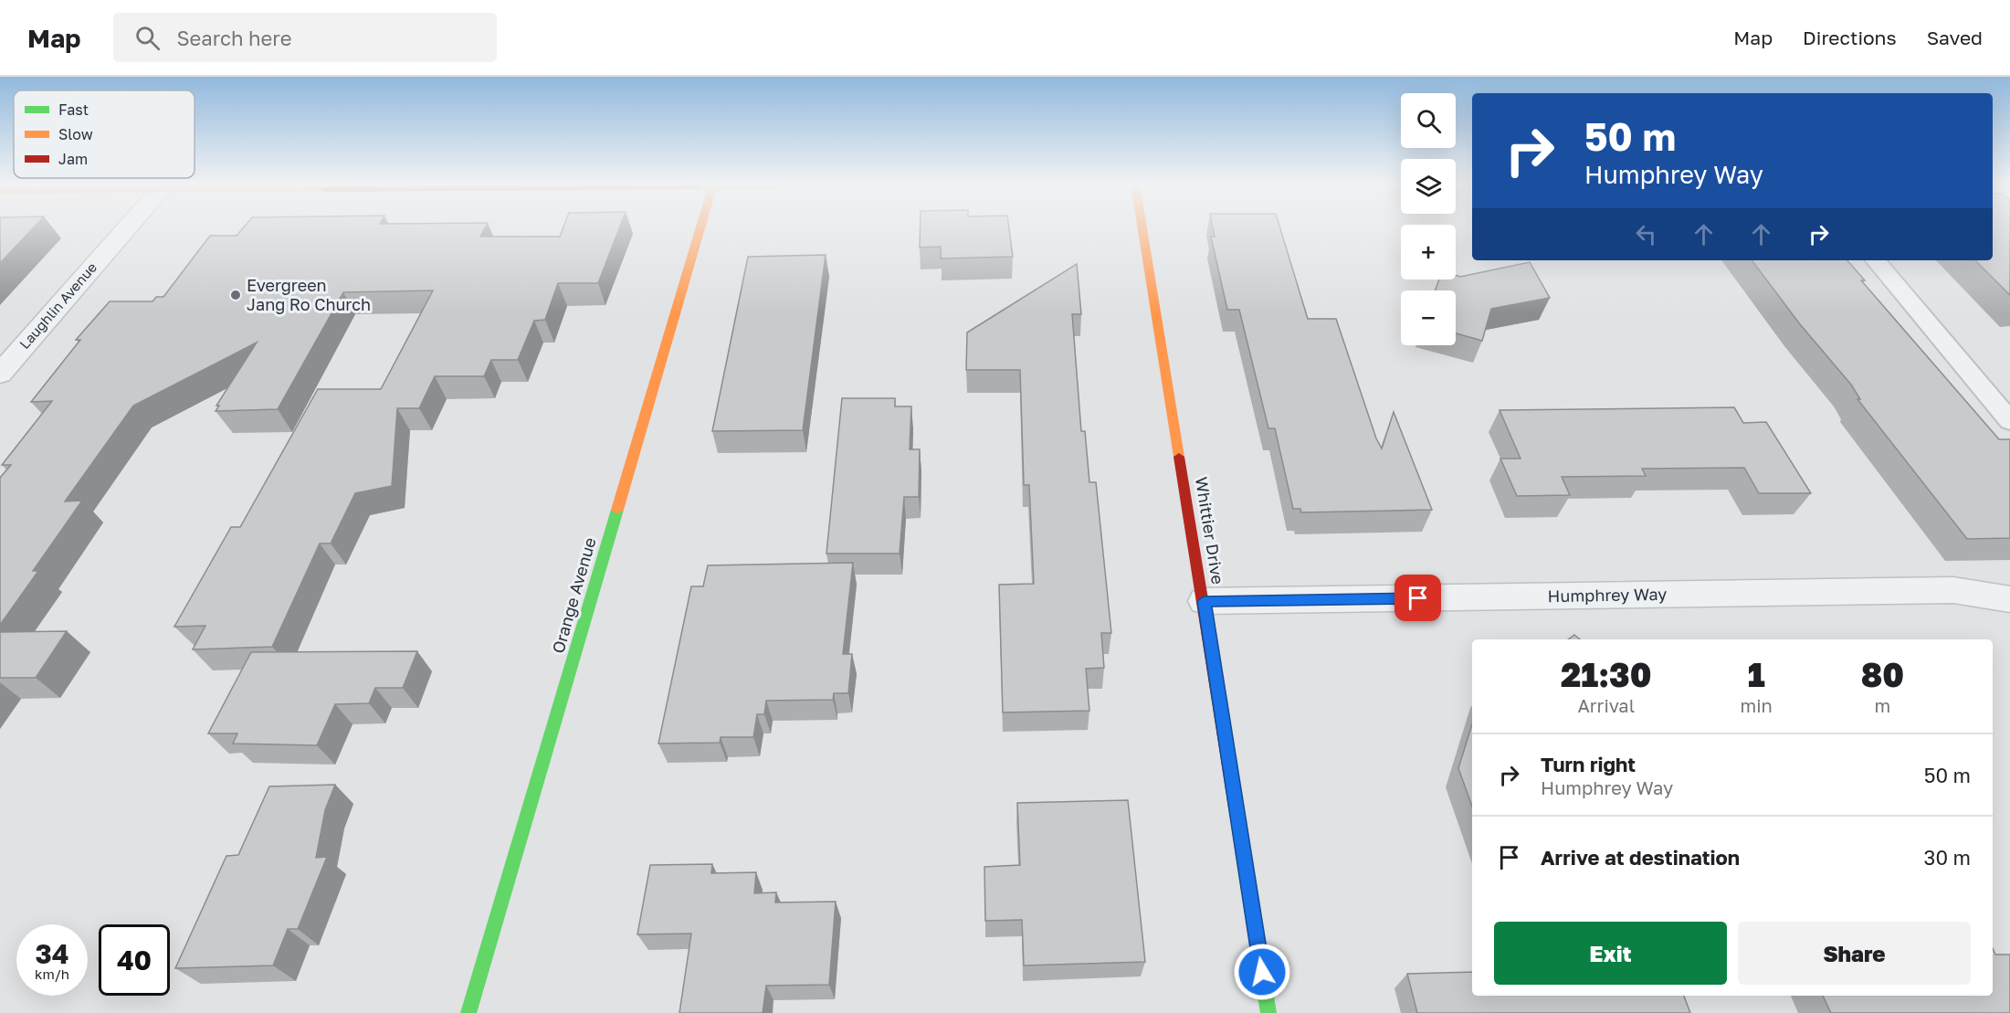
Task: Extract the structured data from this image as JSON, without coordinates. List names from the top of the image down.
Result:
{
  "streets": {
    "street": [
      "Laughlin Avenue",
      "Whittier Drive",
      "Orange Avenue",
      "Humphrey Way"
    ]
  },
  "crossings": [
    ["Whittier Drive", "Humphrey Way"]
  ],
  "places": ["Evergreen Jang Ro Church"],
  "legend": ["Fast", "Slow", "Jam"],
  "page": {
    "header": "Map",
    "search": "Search here",
    "nav": ["Map", "Directions", "Saved"],
    "map_buttons": ["+", "−"],
    "turn": ["50 m", "Humphrey Way"],
    "eta": [
      "21:30",
      "Arrival",
      "1",
      "min",
      "80",
      "m"
    ],
    "list": [
      {
        "name": "Turn right",
        "note": "Humphrey Way",
        "value": "50 m"
      },
      {
        "name": "Arrive at destination",
        "value": "30 m"
      }
    ],
    "buttons": ["Exit", "Share"],
    "speed": "34 km/h",
    "limit": "40"
  }
}
